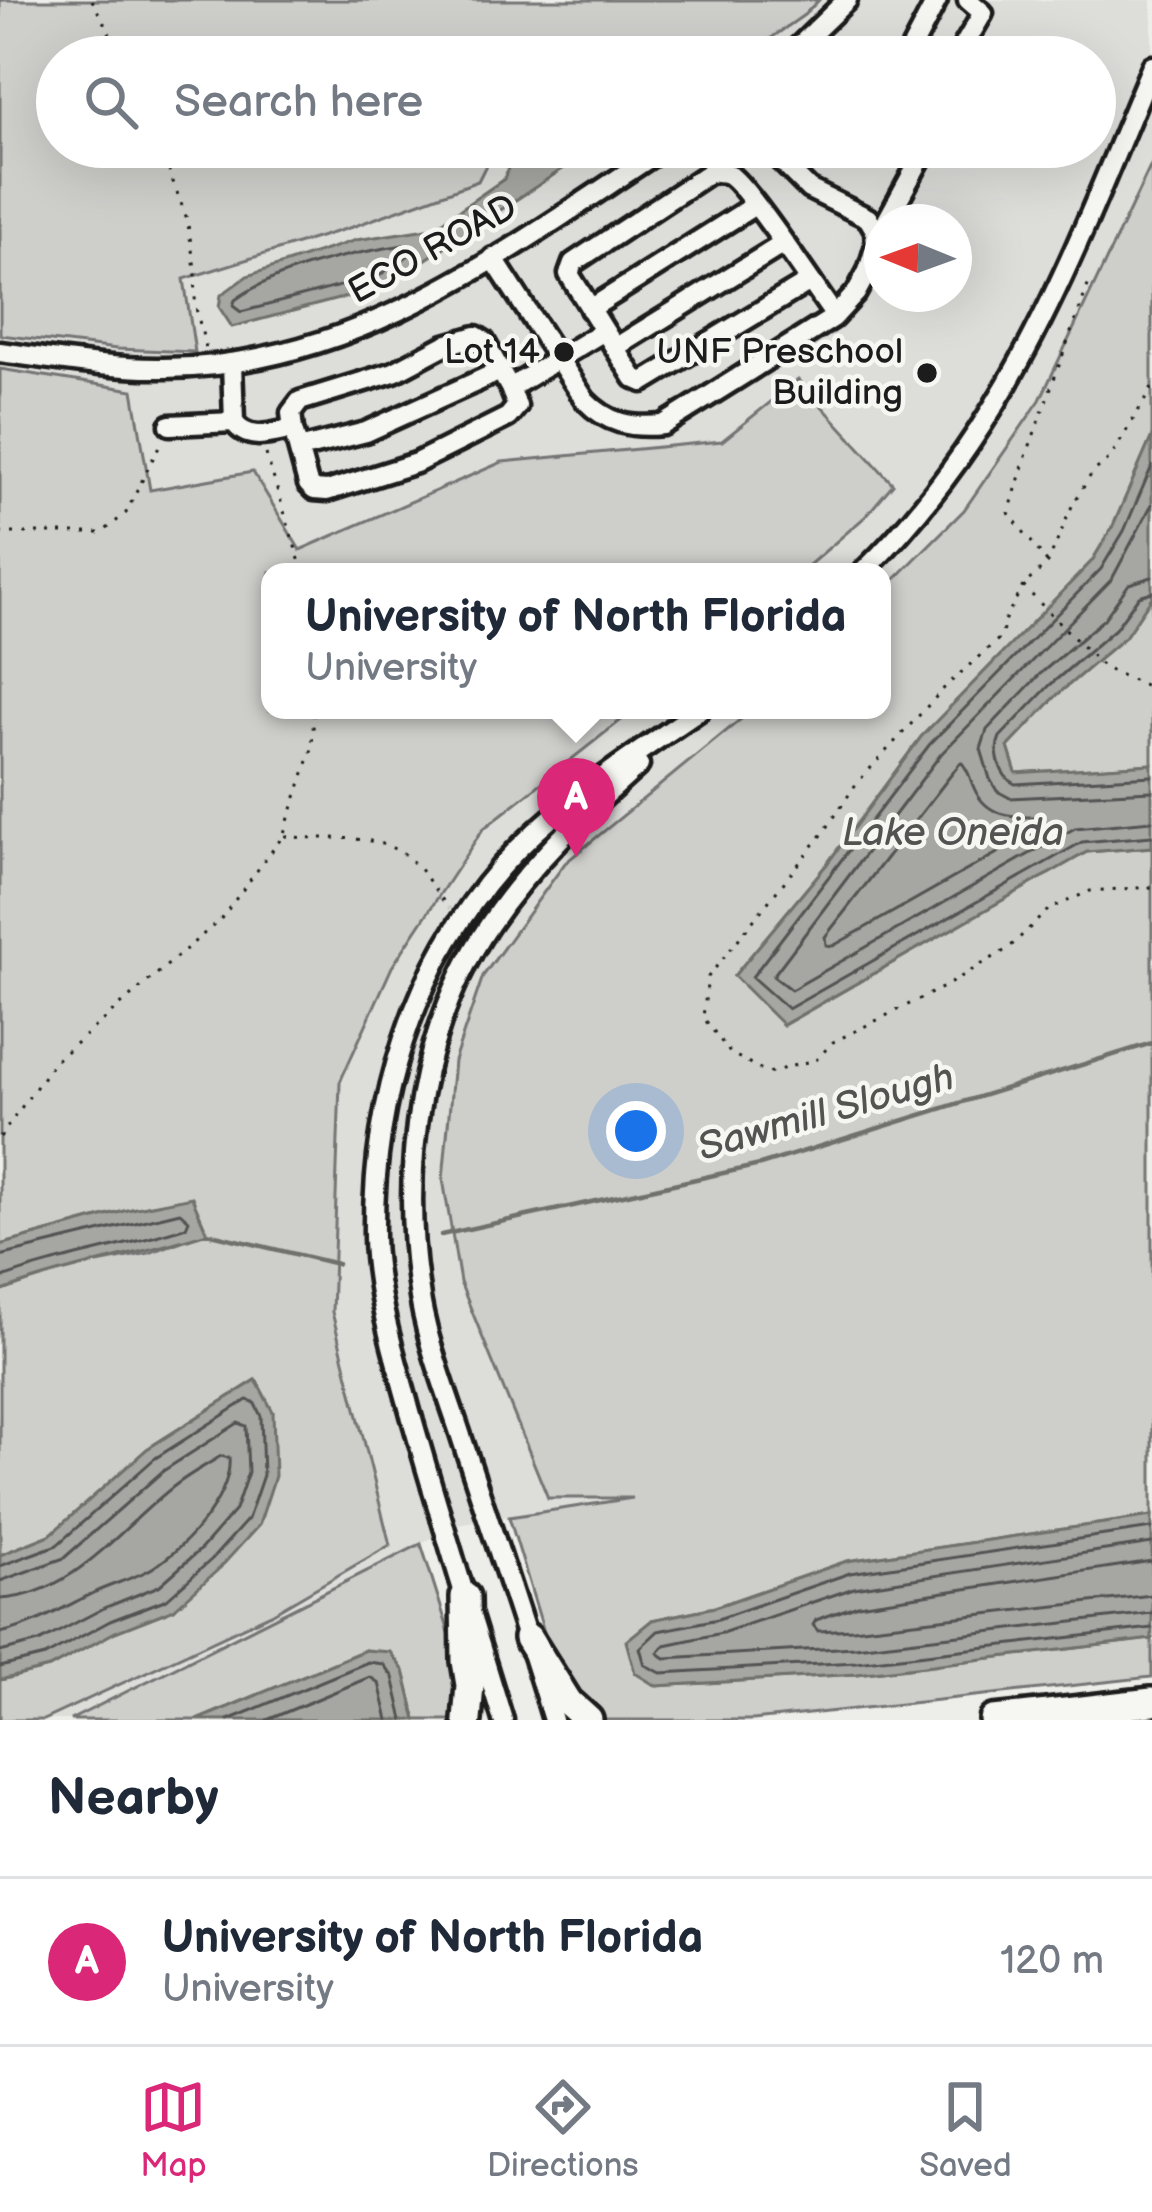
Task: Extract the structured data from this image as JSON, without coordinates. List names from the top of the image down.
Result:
{
  "streets": {
    "street": ["ECO ROAD"]
  },
  "water": ["Lake Oneida", "Sawmill Slough"],
  "places": ["Lot 14", "UNF Preschool Building"],
  "north": "left",
  "page": {
    "search": "Search here",
    "popup": ["University of North Florida", "University"],
    "pins": "A",
    "heading": "Nearby",
    "list": [
      {
        "mark": "A",
        "name": "University of North Florida",
        "note": "University",
        "value": "120 m"
      }
    ],
    "nav": ["Map", "Directions", "Saved"]
  }
}
